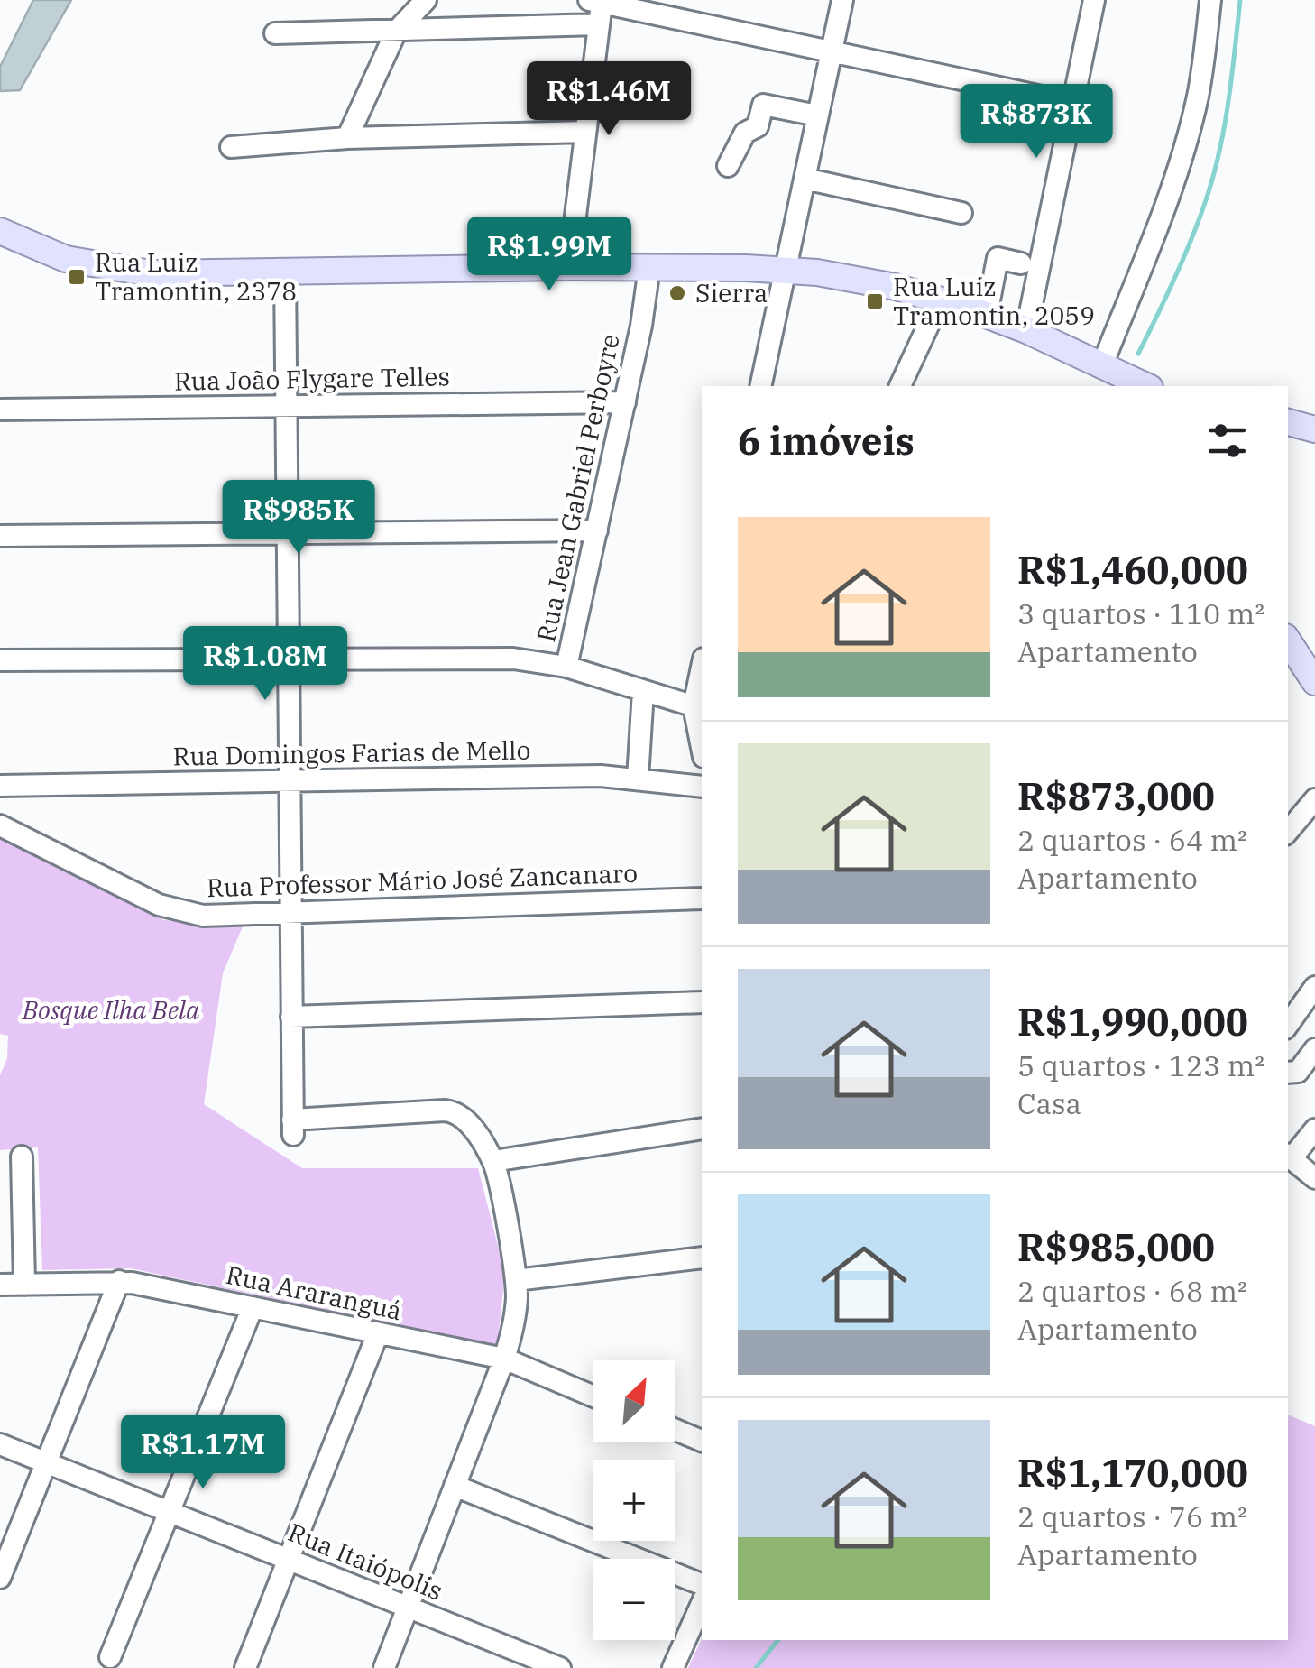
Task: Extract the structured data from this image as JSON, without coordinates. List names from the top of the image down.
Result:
{
  "streets": {
    "street": [
      "Rua João Flygare Telles",
      "Rua Jean Gabriel Perboyre",
      "Rua Domingos Farias de Mello",
      "Rua Professor Mário José Zancanaro",
      "Rua Araranguá",
      "Rua Itaiópolis"
    ]
  },
  "crossings": [
    ["Rua João Flygare Telles", "Rua Jean Gabriel Perboyre"]
  ],
  "parks": ["Bosque Ilha Bela"],
  "places": {
    "transit": ["Rua Luiz Tramontin, 2378", "Rua Luiz Tramontin, 2059"],
    "other": ["Sierra"]
  },
  "north": "top right",
  "page": {
    "price": [
      "R$1.46M",
      "R$873K",
      "R$1.99M",
      "R$985K",
      "R$1.08M",
      "R$1.17M"
    ],
    "heading": "6 imóveis",
    "list": [
      {
        "name": "R$1,460,000",
        "note": "3 quartos · 110 m² · Apartamento"
      },
      {
        "name": "R$873,000",
        "note": "2 quartos · 64 m² · Apartamento"
      },
      {
        "name": "R$1,990,000",
        "note": "5 quartos · 123 m² · Casa"
      },
      {
        "name": "R$985,000",
        "note": "2 quartos · 68 m² · Apartamento"
      },
      {
        "name": "R$1,170,000",
        "note": "2 quartos · 76 m² · Apartamento"
      }
    ],
    "map_buttons": ["+", "−"]
  }
}
